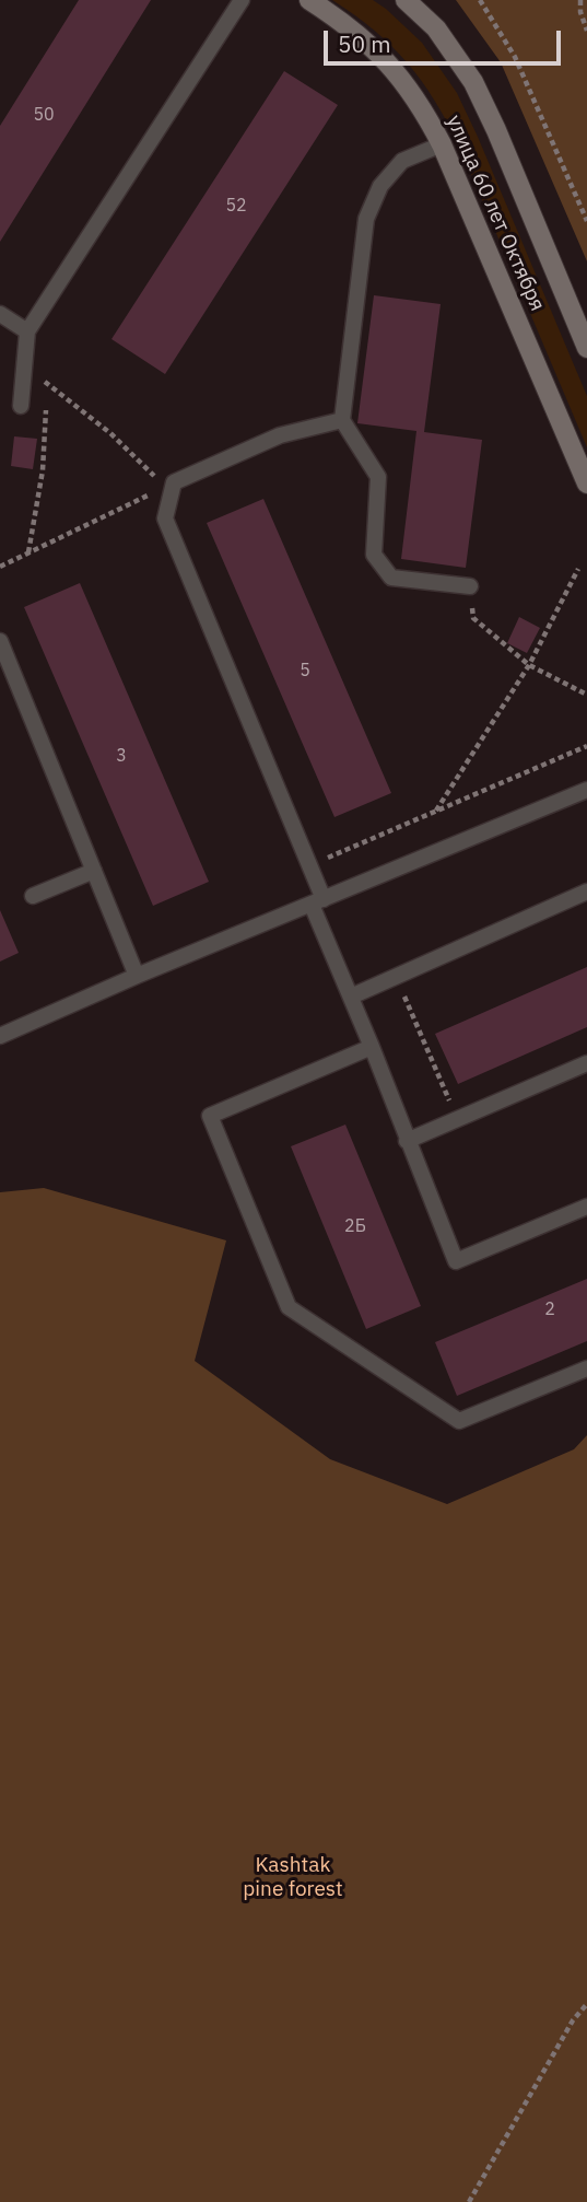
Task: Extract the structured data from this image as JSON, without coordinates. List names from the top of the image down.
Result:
{
  "streets": {
    "main road": ["улица 60 лет Октября"]
  },
  "parks": ["Kashtak pine forest"],
  "house_numbers": [
    "50",
    "52",
    "5",
    "3",
    "2Б",
    "2"
  ],
  "scale_bar": "50 m"
}
